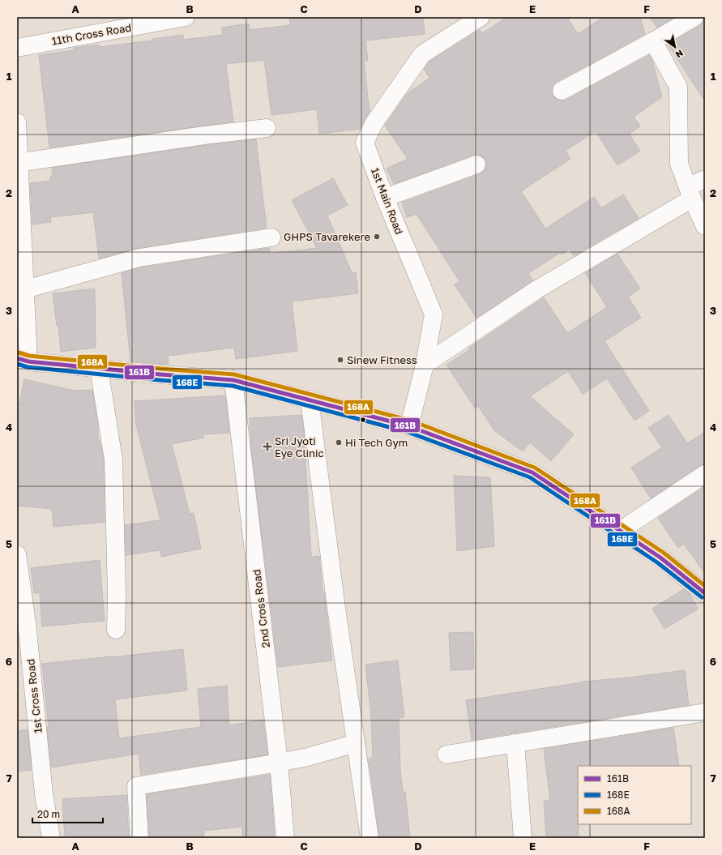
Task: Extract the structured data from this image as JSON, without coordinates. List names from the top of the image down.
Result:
{
  "streets": {
    "street": [
      "11th Cross Road",
      "1st Main Road",
      "2nd Cross Road",
      "1st Cross Road"
    ]
  },
  "places": {
    "other": ["GHPS Tavarekere", "Sinew Fitness", "Hi Tech Gym"],
    "health": ["Sri Jyoti Eye Clinic"]
  },
  "lines": ["transit line 168A", "transit line 161B", "transit line 168E"],
  "legend": ["161B", "168E", "168A"],
  "scale_bar": "20 m",
  "north": "bottom right",
  "grid": {
    "columns": [
      "A",
      "B",
      "C",
      "D",
      "E",
      "F"
    ],
    "rows": [
      "1",
      "2",
      "3",
      "4",
      "5",
      "6",
      "7"
    ]
  }
}
